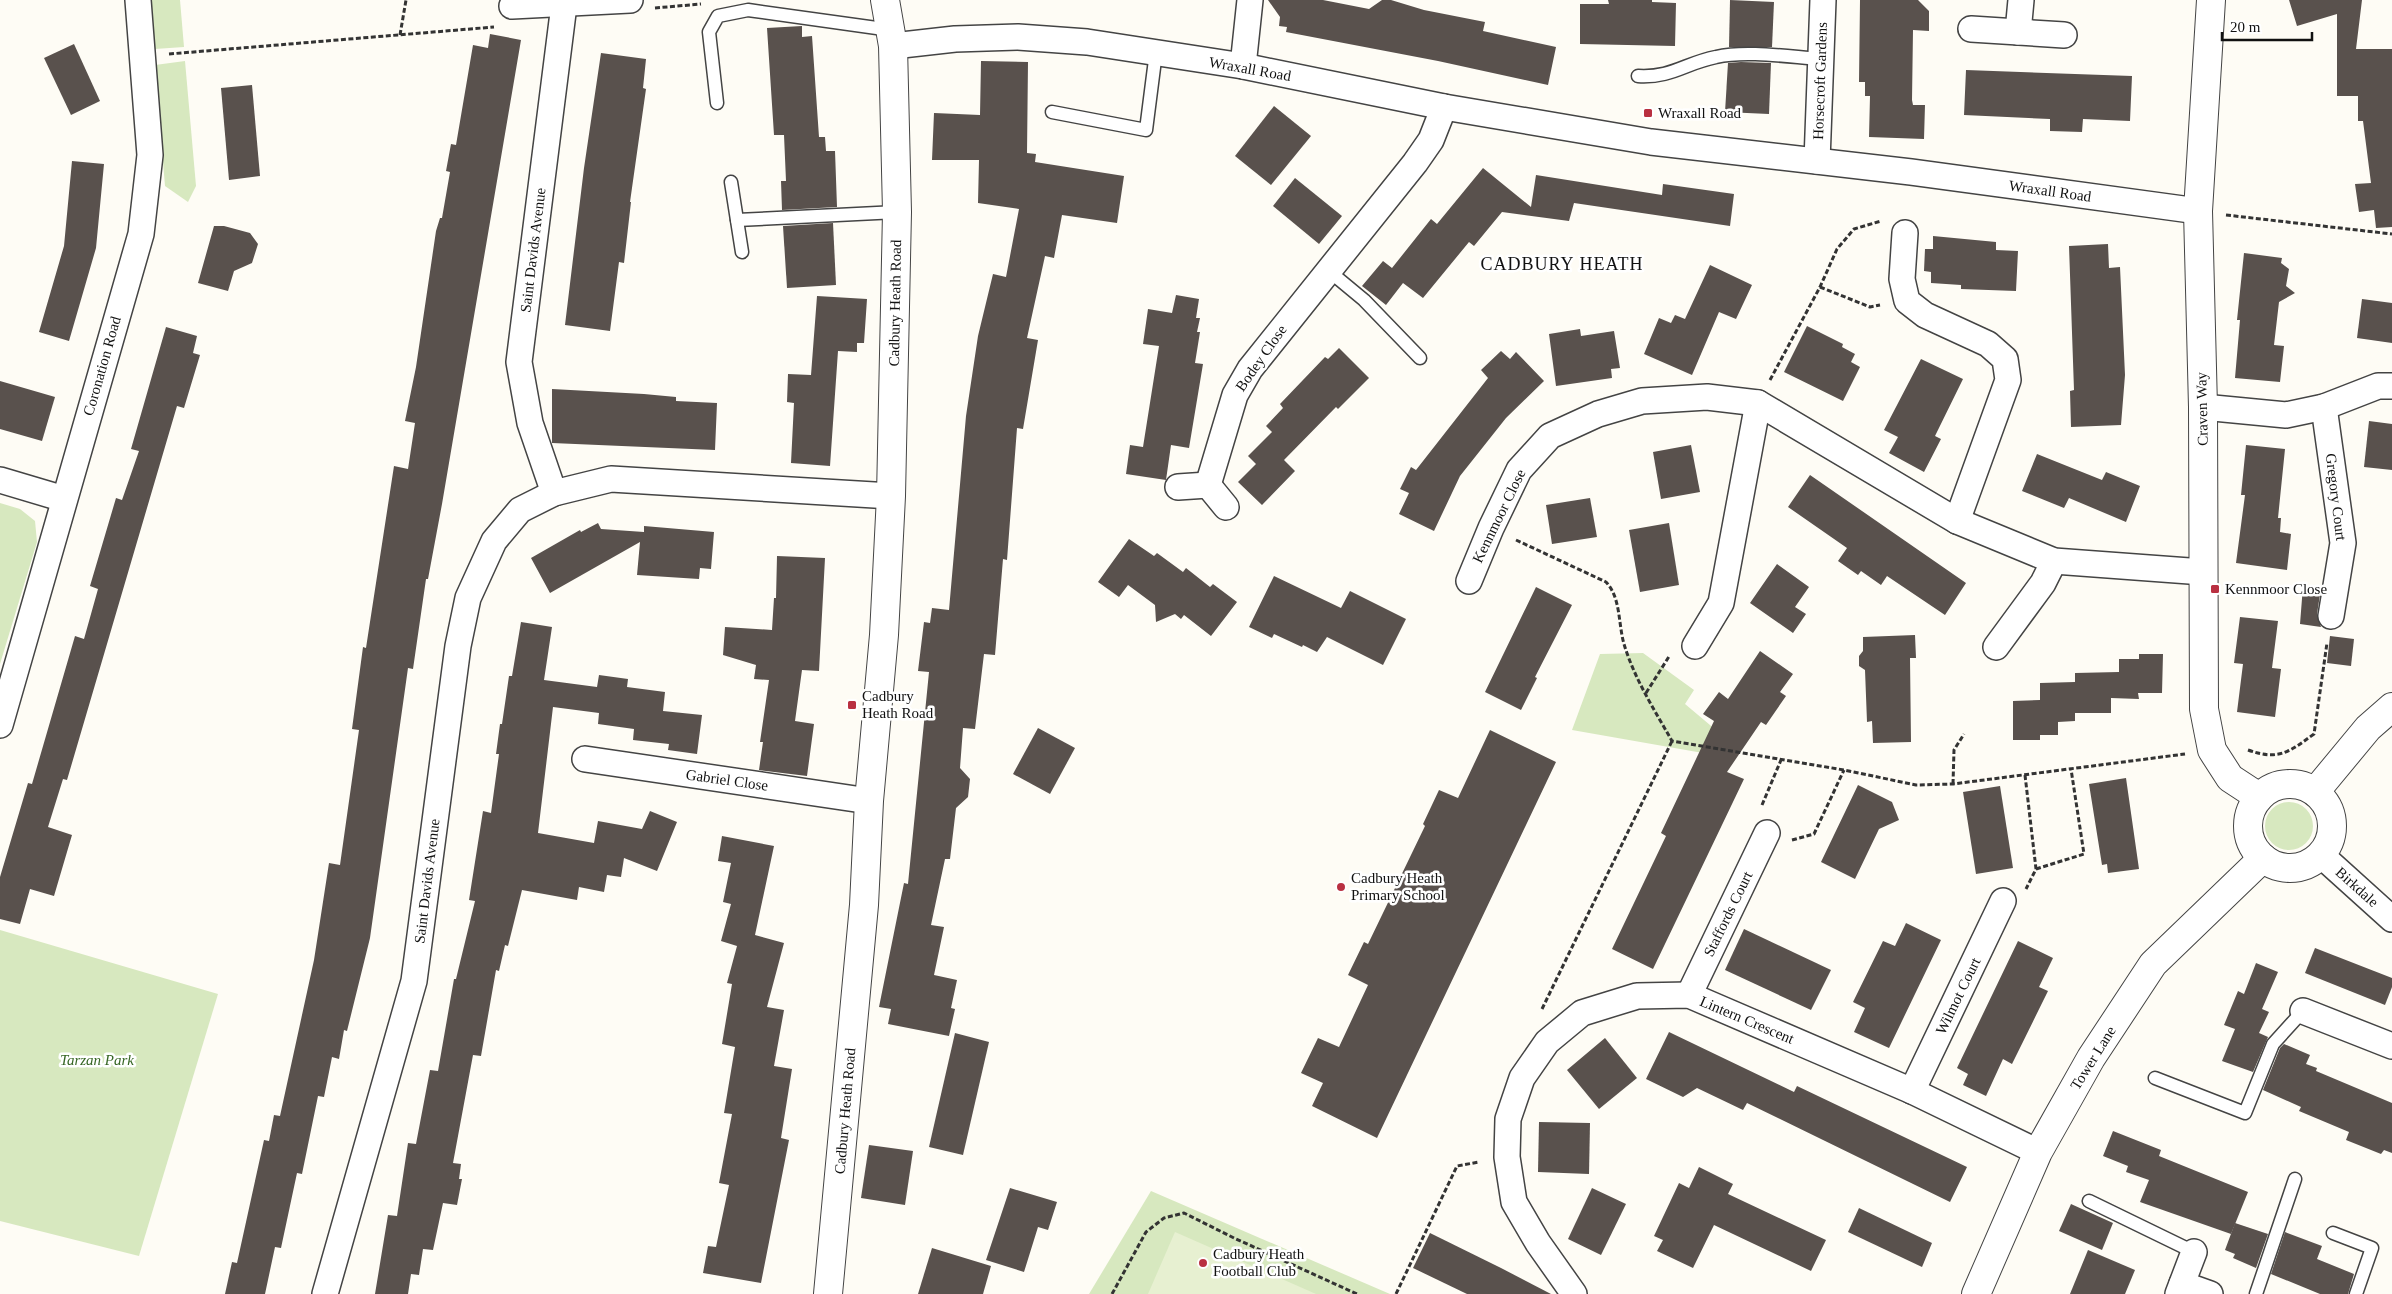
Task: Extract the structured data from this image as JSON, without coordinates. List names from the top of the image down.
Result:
{
  "streets": {
    "street": [
      "Wraxall Road",
      "Horsecroft Gardens",
      "Saint Davids Avenue",
      "Cadbury Heath Road",
      "Bodey Close",
      "Coronation Road",
      "Craven Way",
      "Gregory Court",
      "Kennmoor Close",
      "Gabriel Close",
      "Birkdale",
      "Staffords Court",
      "Wilmot Court",
      "Lintern Crescent",
      "Tower Lane"
    ]
  },
  "crossings": [
    ["Wraxall Road", "Horsecroft Gardens"],
    ["Wraxall Road", "Cadbury Heath Road"],
    ["Wraxall Road", "Bodey Close"],
    ["Wraxall Road", "Craven Way"],
    ["Saint Davids Avenue", "Cadbury Heath Road"],
    ["Cadbury Heath Road", "Gabriel Close"],
    ["Craven Way", "Kennmoor Close"],
    ["Craven Way", "Birkdale"],
    ["Craven Way", "Tower Lane"],
    ["Birkdale", "Tower Lane"],
    ["Staffords Court", "Lintern Crescent"],
    ["Wilmot Court", "Lintern Crescent"],
    ["Lintern Crescent", "Tower Lane"]
  ],
  "districts": ["CADBURY HEATH"],
  "parks": ["Tarzan Park"],
  "places": {
    "transit": ["Wraxall Road", "Kennmoor Close", "Cadbury Heath Road"],
    "other": ["Cadbury Heath Primary School", "Cadbury Heath Football Club"]
  },
  "scale_bar": "20 m"
}
